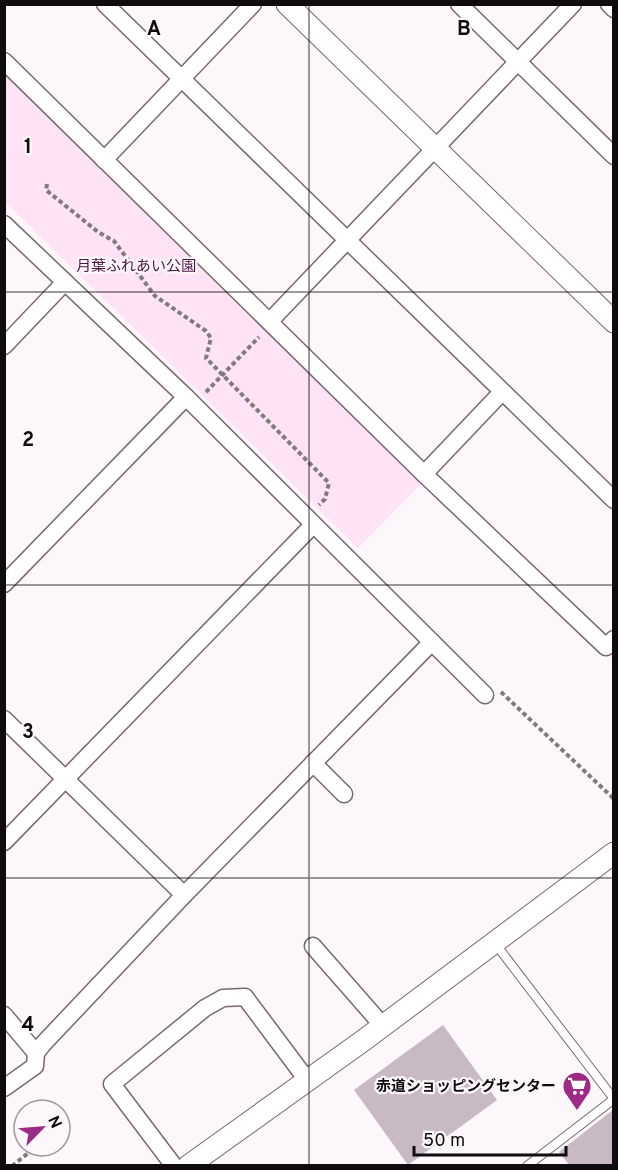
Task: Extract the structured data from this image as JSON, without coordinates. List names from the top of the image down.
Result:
{
  "parks": ["月葉ふれあい公園"],
  "places": {
    "supermarket": ["赤道ショッピングセンター"]
  },
  "scale_bar": "50 m",
  "north": "top right",
  "grid": {
    "columns": ["A", "B"],
    "rows": [
      "1",
      "2",
      "3",
      "4"
    ]
  }
}
